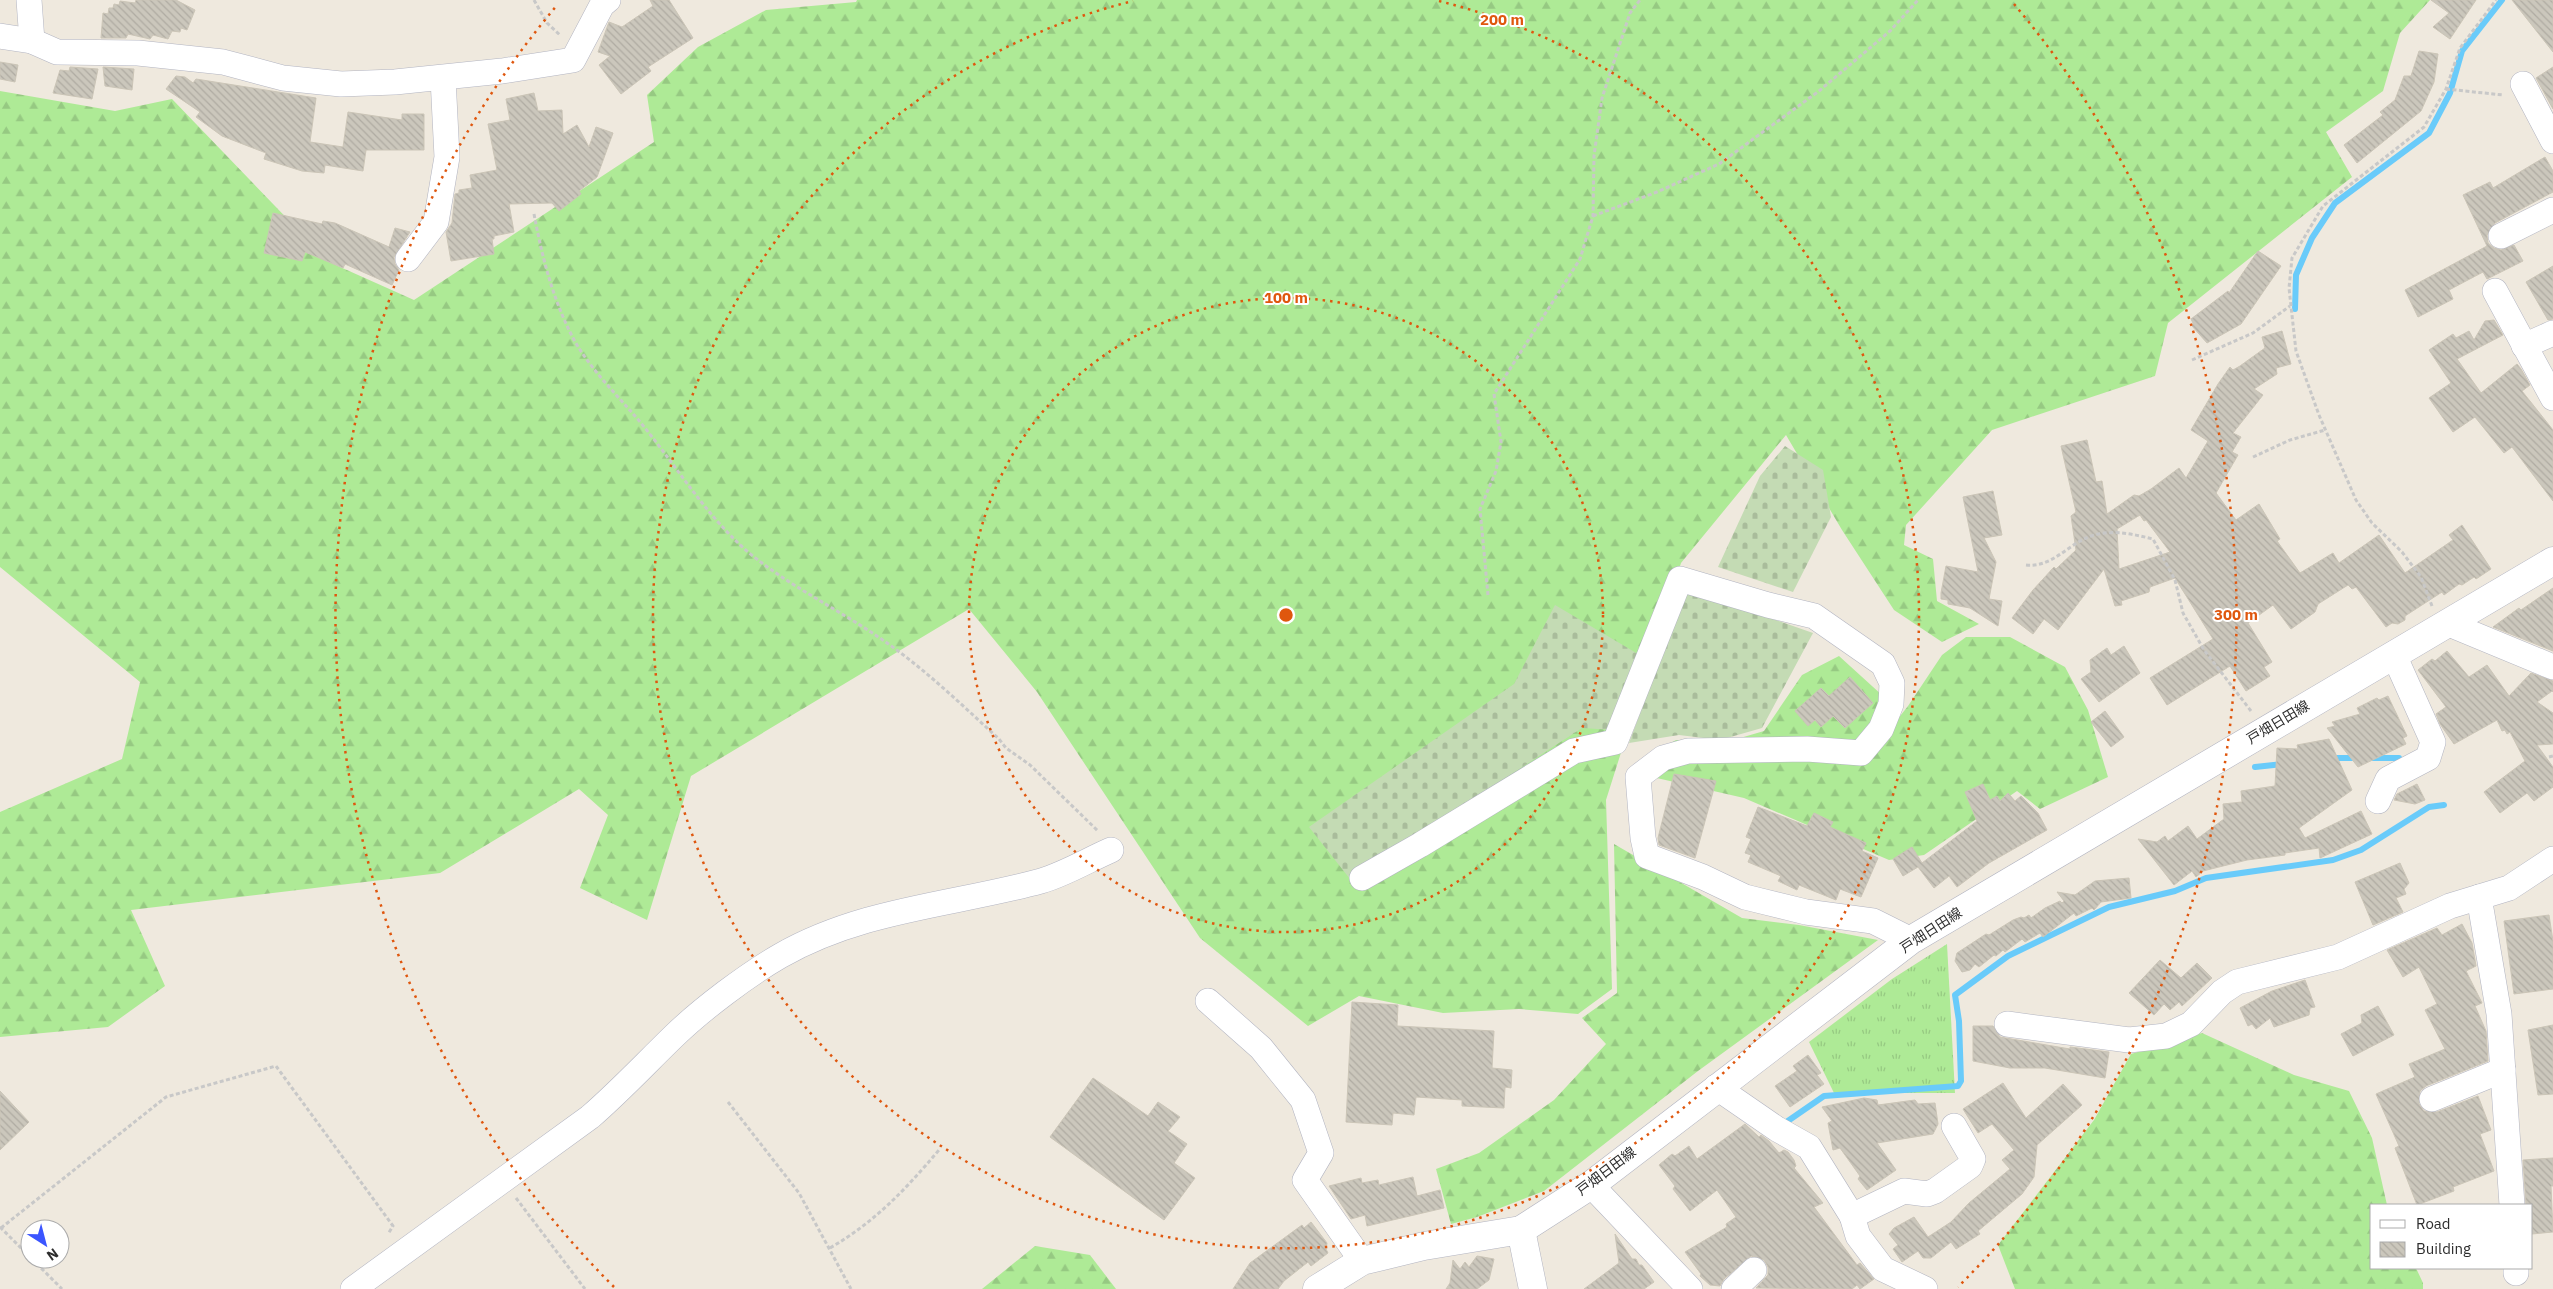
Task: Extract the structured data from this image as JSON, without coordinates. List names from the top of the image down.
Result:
{
  "streets": {
    "main road": ["戸畑日田線"]
  },
  "legend": ["Road", "Building"],
  "north": "bottom right",
  "rings": ["200 m", "100 m", "300 m"]
}
